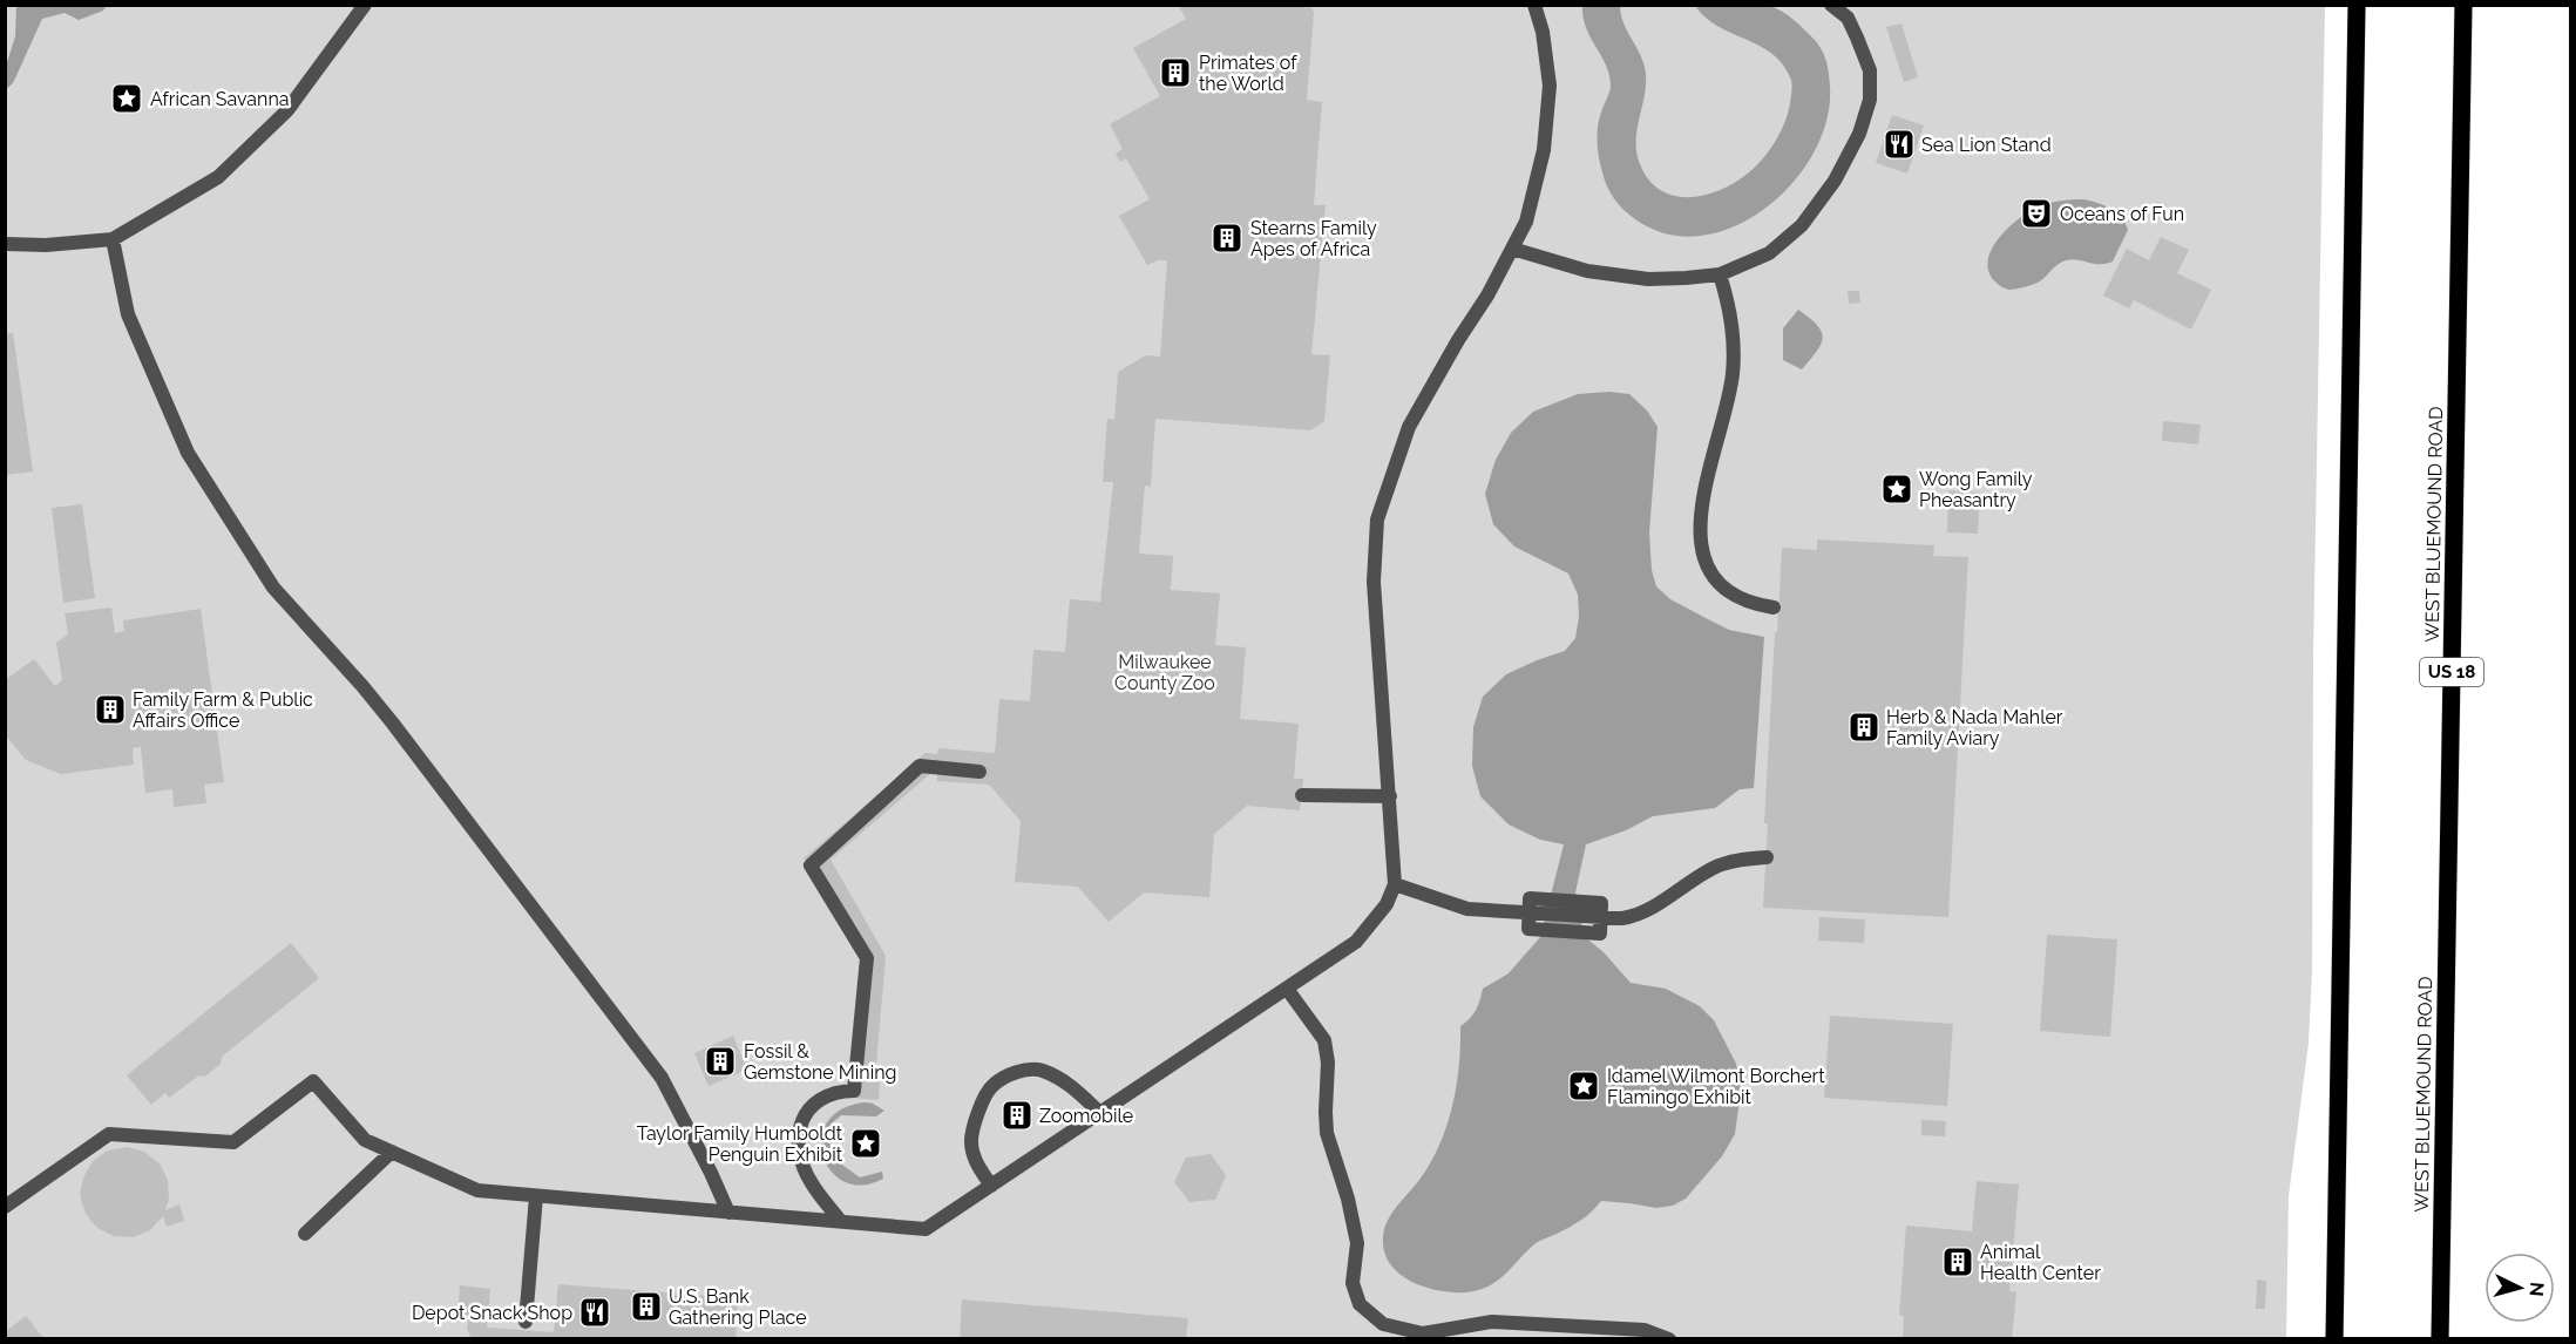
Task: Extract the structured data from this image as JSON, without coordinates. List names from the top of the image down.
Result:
{
  "streets": {
    "main road": ["WEST BLUEMOUND ROAD", "US 18"]
  },
  "parks": ["Milwaukee County Zoo"],
  "places": {
    "building": [
      "Primates of the World",
      "Stearns Family Apes of Africa",
      "Family Farm & Public Affairs Office",
      "Herb & Nada Mahler Family Aviary",
      "Fossil & Gemstone Mining",
      "Zoomobile",
      "Animal Health Center",
      "U.S. Bank Gathering Place"
    ],
    "place": [
      "African Savanna",
      "Wong Family Pheasantry",
      "Idamel Wilmont Borchert Flamingo Exhibit",
      "Taylor Family Humboldt Penguin Exhibit"
    ],
    "restaurant": ["Sea Lion Stand", "Depot Snack Shop"],
    "theatre": ["Oceans of Fun"]
  },
  "north": "right"
}
